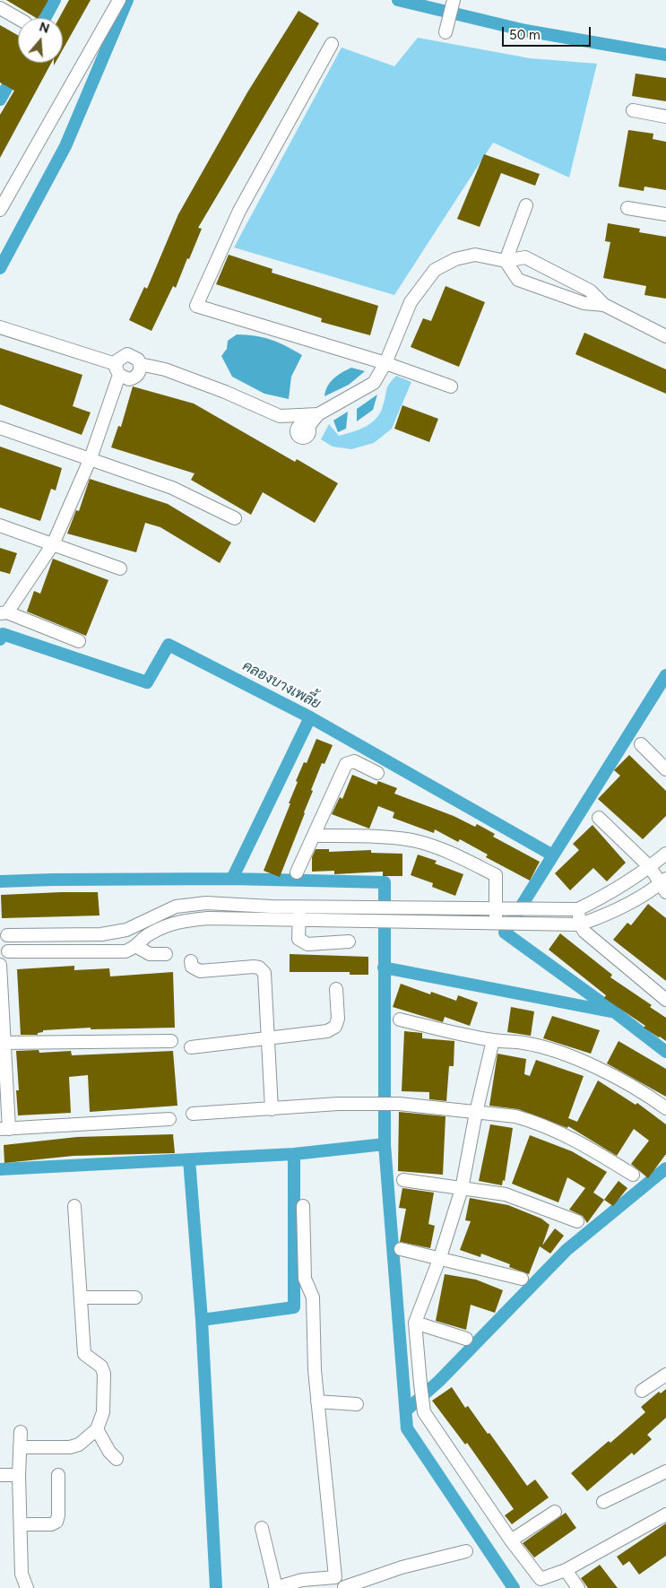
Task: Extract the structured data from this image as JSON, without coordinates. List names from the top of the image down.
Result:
{
  "water": ["คลองบางเพลี้ย"],
  "scale_bar": "50 m",
  "north": "top"
}
